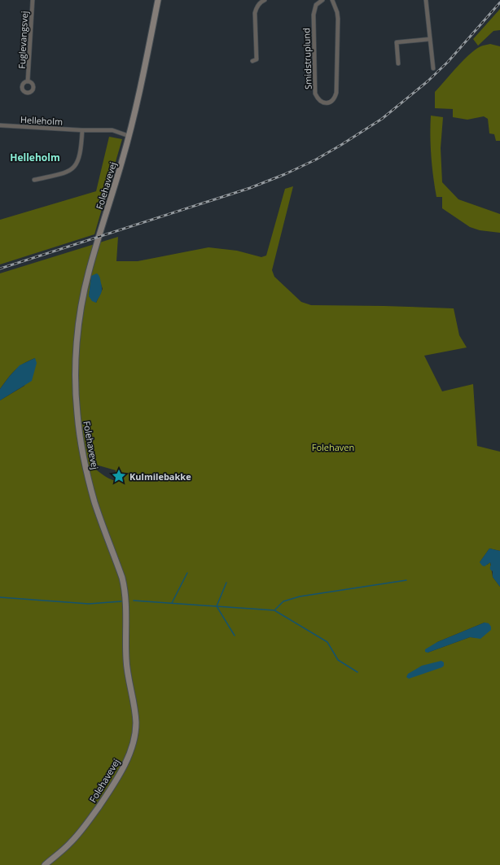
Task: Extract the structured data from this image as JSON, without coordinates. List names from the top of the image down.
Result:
{
  "streets": {
    "street": [
      "Fuglevangsvej",
      "Smidstruplund",
      "Helleholm",
      "Folehavevej"
    ]
  },
  "crossings": [
    ["Helleholm", "Folehavevej"]
  ],
  "districts": ["Helleholm"],
  "parks": ["Folehaven"],
  "places": {
    "place": ["Kulmilebakke"]
  }
}
